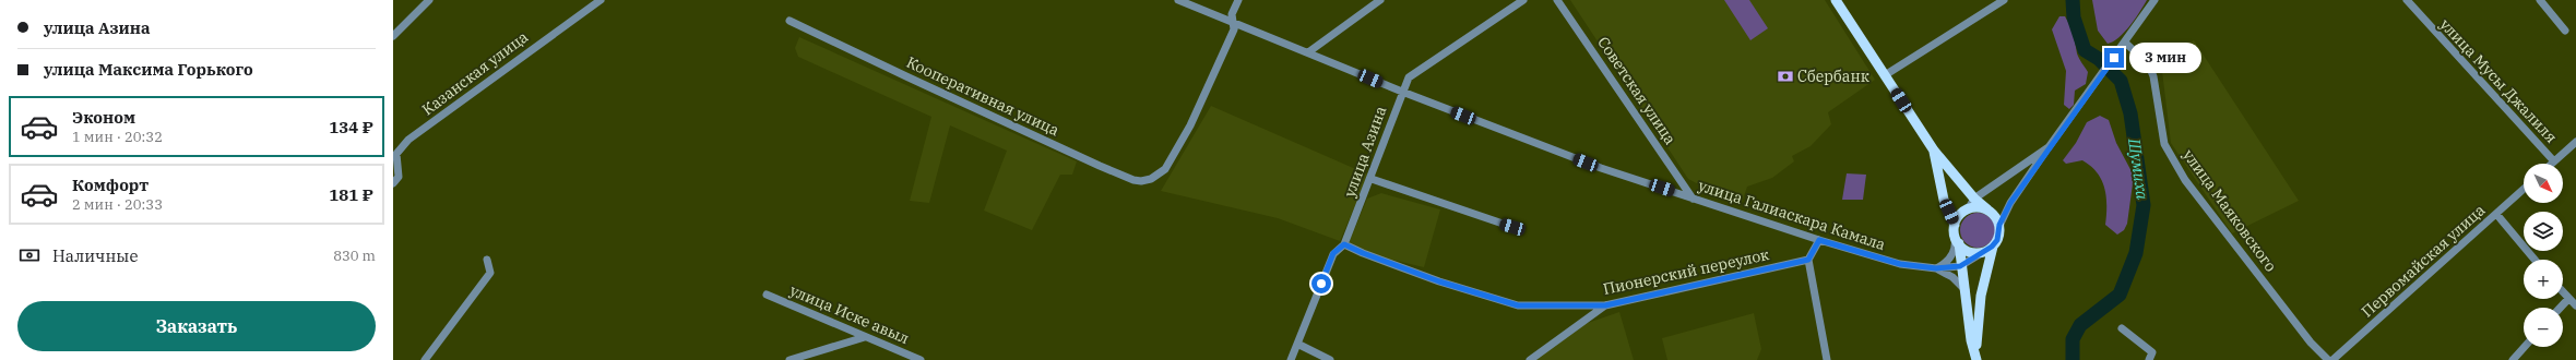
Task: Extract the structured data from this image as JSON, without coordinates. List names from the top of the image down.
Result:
{
  "streets": {
    "street": [
      "Казанская улица",
      "улица Мусы Джалиля",
      "Советская улица",
      "Кооперативная улица",
      "улица Азина",
      "улица Маяковского",
      "улица Галиаскара Камала",
      "Первомайская улица",
      "Пионерский переулок",
      "улица Иске авыл"
    ]
  },
  "crossings": [
    ["Советская улица", "улица Галиаскара Камала"],
    ["Кооперативная улица", "улица Галиаскара Камала"],
    ["улица Азина", "улица Галиаскара Камала"],
    ["улица Азина", "Пионерский переулок"]
  ],
  "water": ["Шумиха"],
  "places": {
    "bank": ["Сбербанк"]
  },
  "north": "bottom right",
  "page": {
    "banner": ["улица Азина", "улица Максима Горького"],
    "bubble": "3 мин",
    "list": [
      {
        "name": "Эконом",
        "note": "1 мин · 20:32",
        "value": "134 ₽"
      },
      {
        "name": "Комфорт",
        "note": "2 мин · 20:33",
        "value": "181 ₽"
      }
    ],
    "map_buttons": ["+", "−"],
    "pay": ["Наличные", "830 m"],
    "buttons": "Заказать"
  }
}
